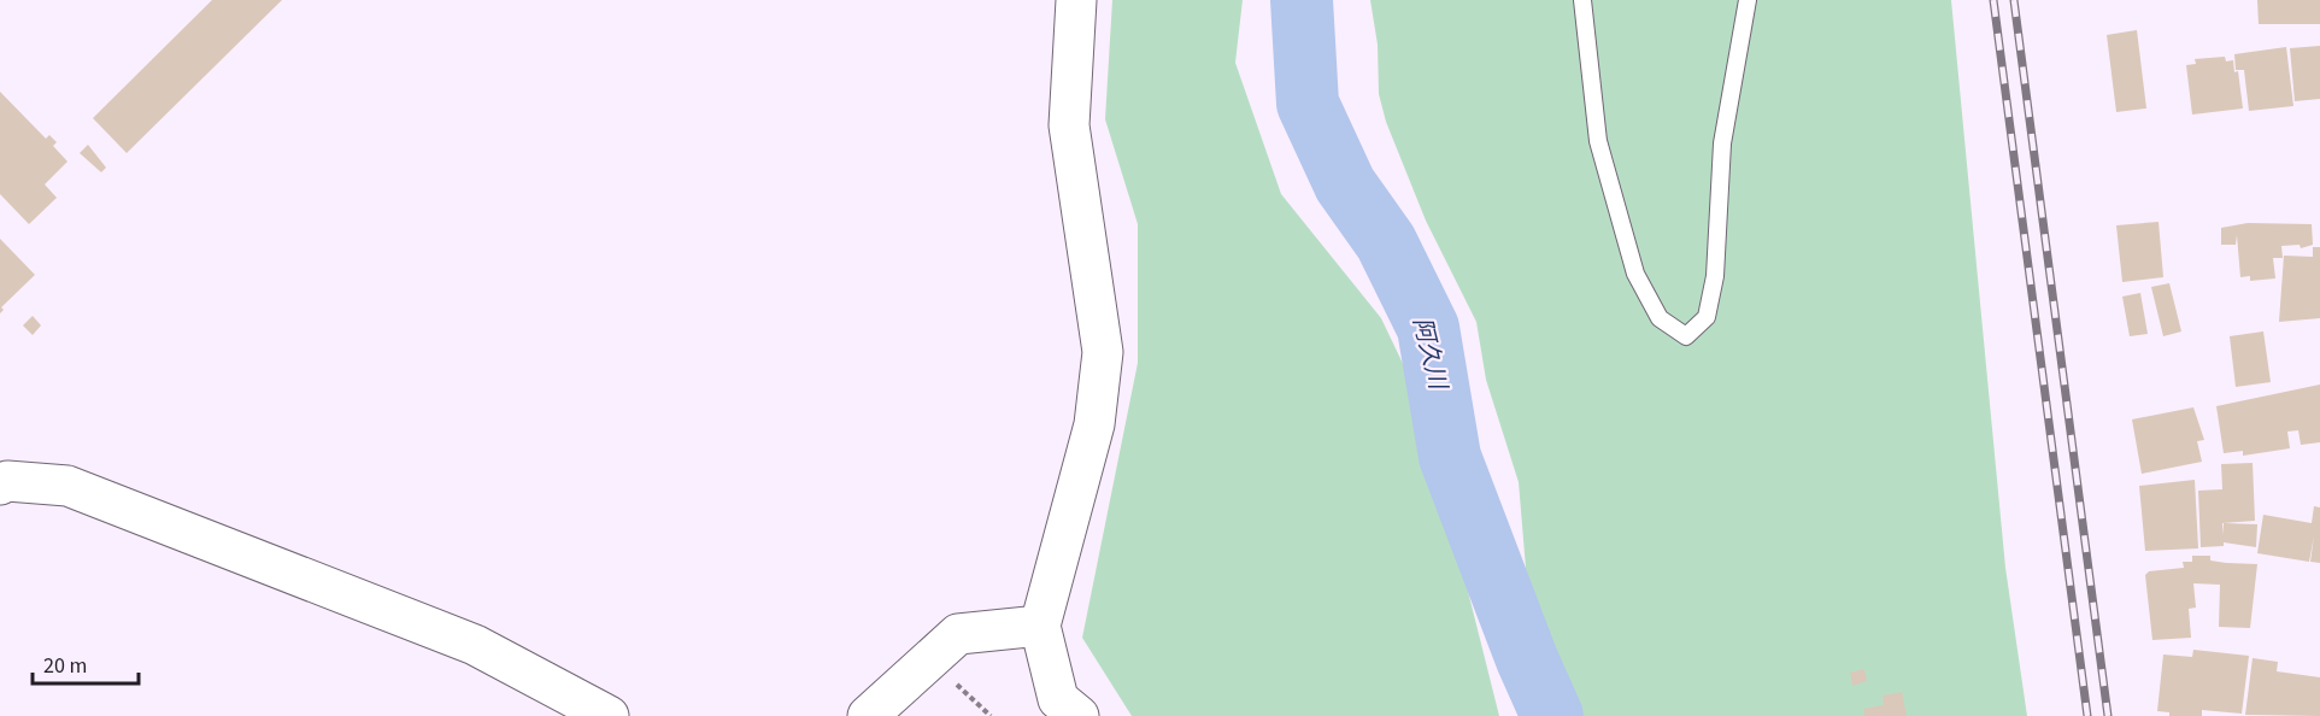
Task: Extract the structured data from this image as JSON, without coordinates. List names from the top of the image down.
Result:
{
  "water": ["阿久川"],
  "scale_bar": "20 m"
}
